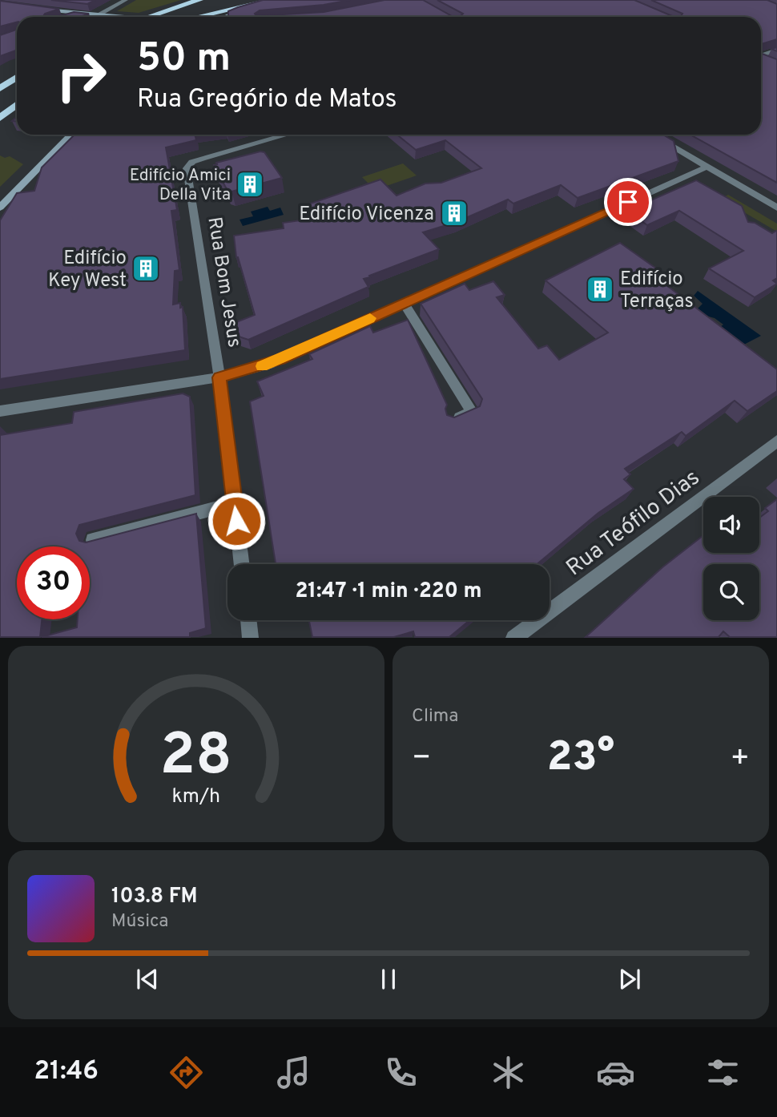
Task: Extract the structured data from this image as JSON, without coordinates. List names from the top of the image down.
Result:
{
  "streets": {
    "street": ["Rua Bom Jesus", "Rua Teófilo Dias"]
  },
  "places": {
    "building": [
      "Edifício Amici Della Vita",
      "Edifício Vicenza",
      "Edifício Key West",
      "Edifício Terraças"
    ]
  },
  "page": {
    "turn": ["50 m", "Rua Gregório de Matos"],
    "limit": "30",
    "trip": "21:47 · 1 min · 220 m",
    "tile": "Clima",
    "heat": ["−", "23°", "+"],
    "song": ["103.8 FM", "Música"],
    "tabs": "21:46",
    "gauge": ["28", "km/h"]
  }
}
